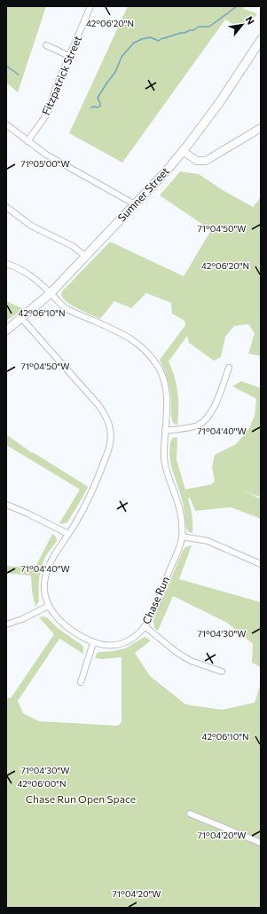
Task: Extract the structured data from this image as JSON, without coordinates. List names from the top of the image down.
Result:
{
  "streets": {
    "main road": ["Sumner Street"],
    "street": ["Fitzpatrick Street", "Chase Run"]
  },
  "crossings": [
    ["Sumner Street", "Chase Run"]
  ],
  "parks": ["Chase Run Open Space"],
  "north": "top right",
  "coordinates": [
    "42°06'20\"N",
    "71°05'00\"W",
    "71°04'50\"W",
    "42°06'10\"N",
    "71°04'40\"W",
    "71°04'30\"W",
    "42°06'00\"N",
    "71°04'20\"W"
  ]
}
